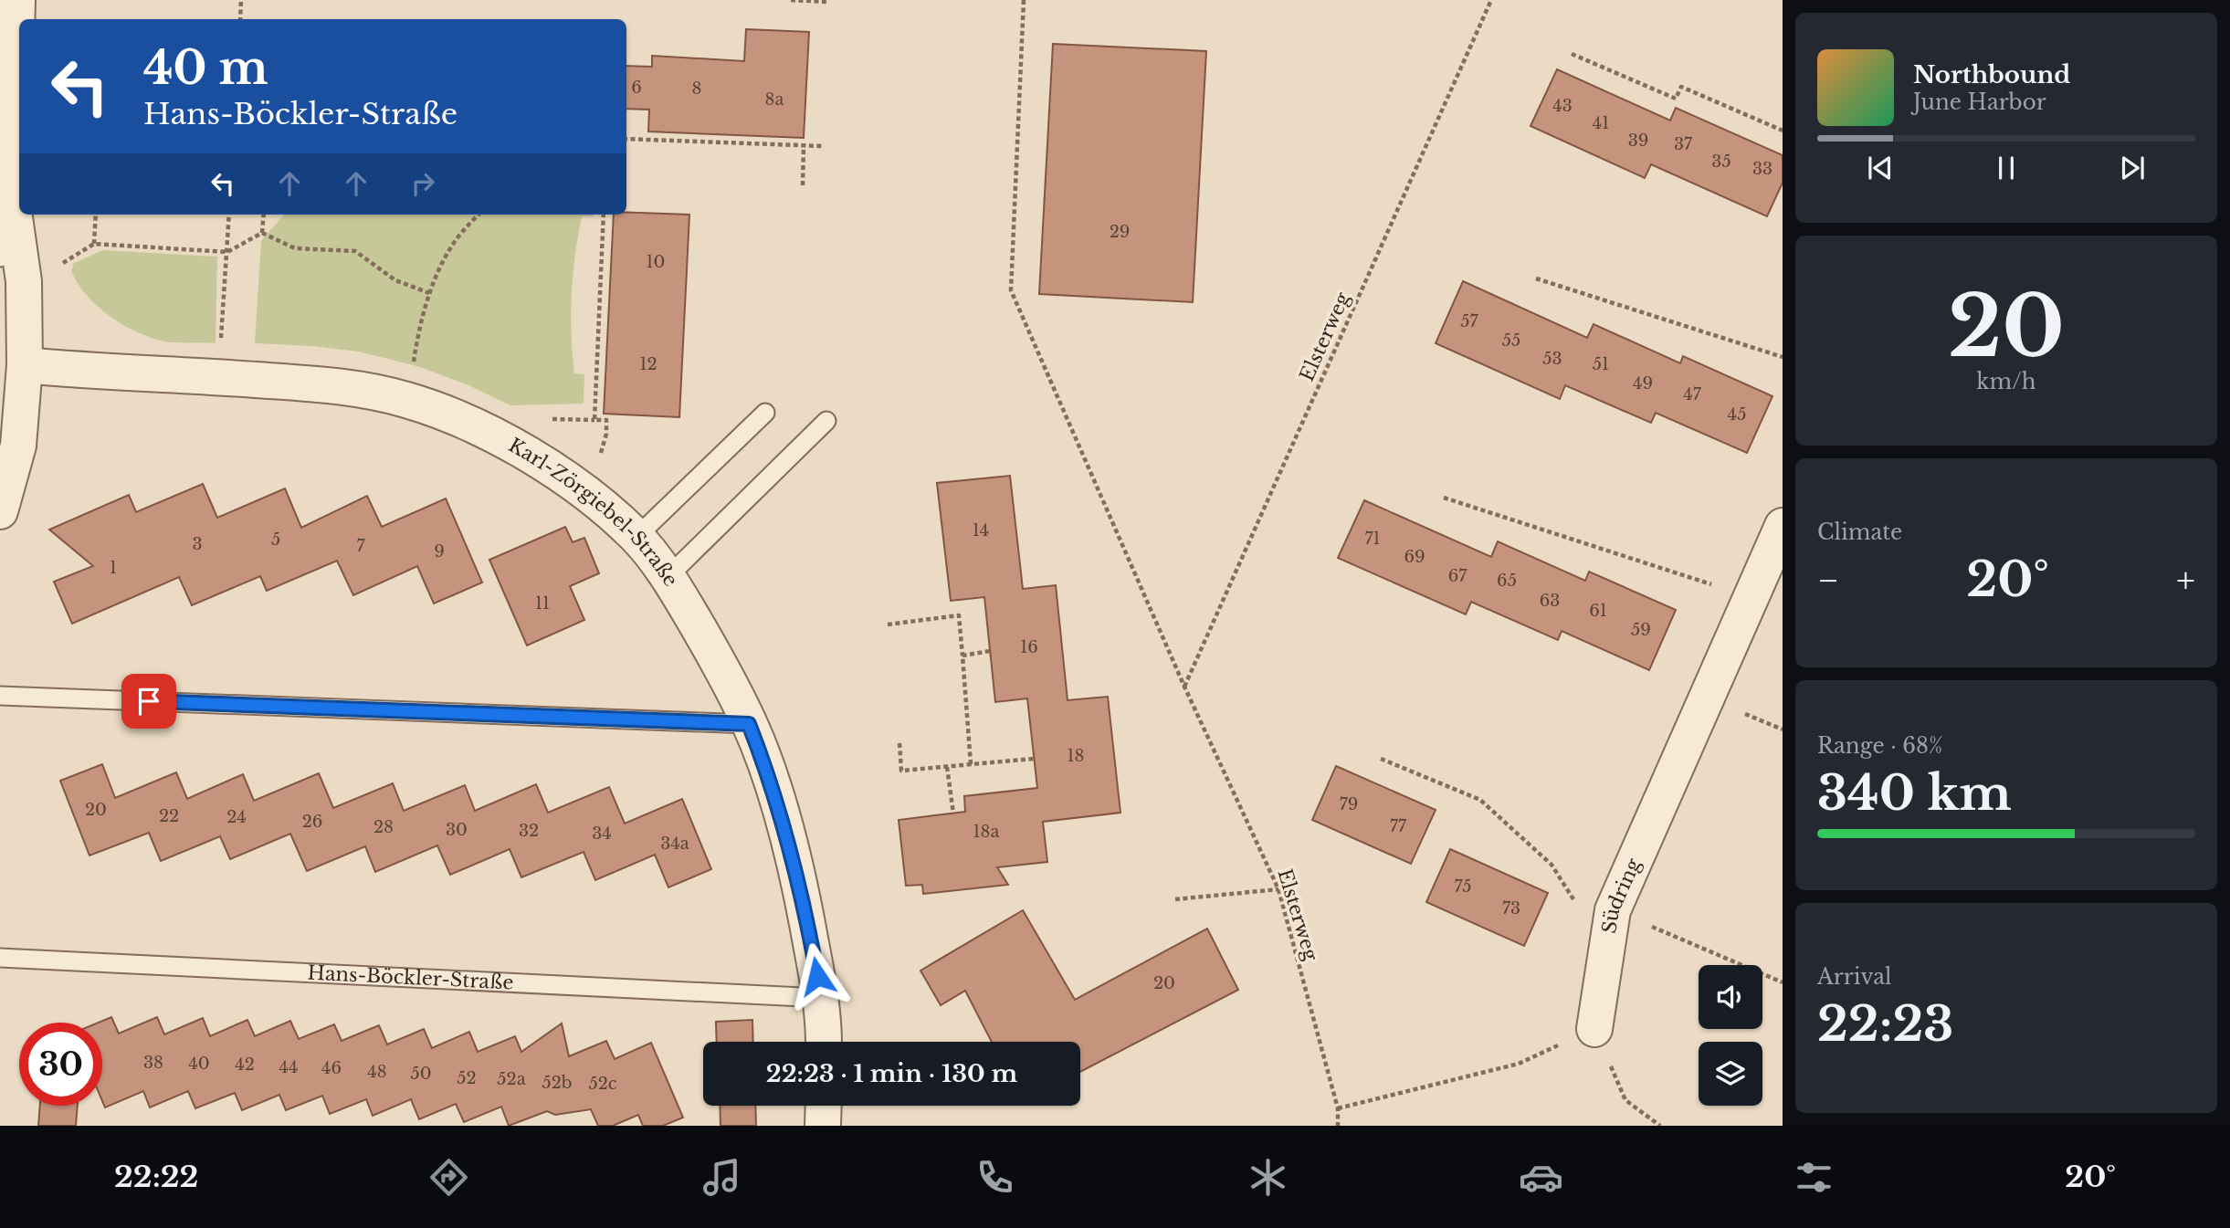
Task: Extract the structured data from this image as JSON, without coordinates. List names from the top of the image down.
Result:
{
  "streets": {
    "street": ["Karl-Zörgiebel-Straße", "Südring"],
    "lane": ["Hans-Böckler-Straße"],
    "path": ["Elsterweg"]
  },
  "crossings": [
    ["Karl-Zörgiebel-Straße", "Hans-Böckler-Straße"]
  ],
  "house_numbers": [
    "6",
    "8",
    "8a",
    "43",
    "41",
    "39",
    "37",
    "35",
    "33",
    "29",
    "10",
    "57",
    "55",
    "53",
    "12",
    "51",
    "49",
    "47",
    "45",
    "14",
    "71",
    "5",
    "3",
    "7",
    "9",
    "69",
    "1",
    "67",
    "65",
    "63",
    "11",
    "61",
    "59",
    "16",
    "18",
    "79",
    "20",
    "22",
    "24",
    "26",
    "77",
    "28",
    "30",
    "32",
    "18a",
    "34",
    "34a",
    "75",
    "73",
    "20",
    "38",
    "40",
    "42",
    "44",
    "46",
    "48",
    "50",
    "52",
    "52a",
    "52b",
    "52c"
  ],
  "page": {
    "turn": ["40 m", "Hans-Böckler-Straße"],
    "song": ["Northbound", "June Harbor"],
    "tile": [
      ["20", "km/h"],
      "Climate",
      ["Range · 68%", "340 km"],
      ["Arrival", "22:23"]
    ],
    "heat": ["−", "20°", "+"],
    "limit": "30",
    "trip": "22:23 · 1 min · 130 m",
    "tabs": ["22:22", "20°"]
  }
}
